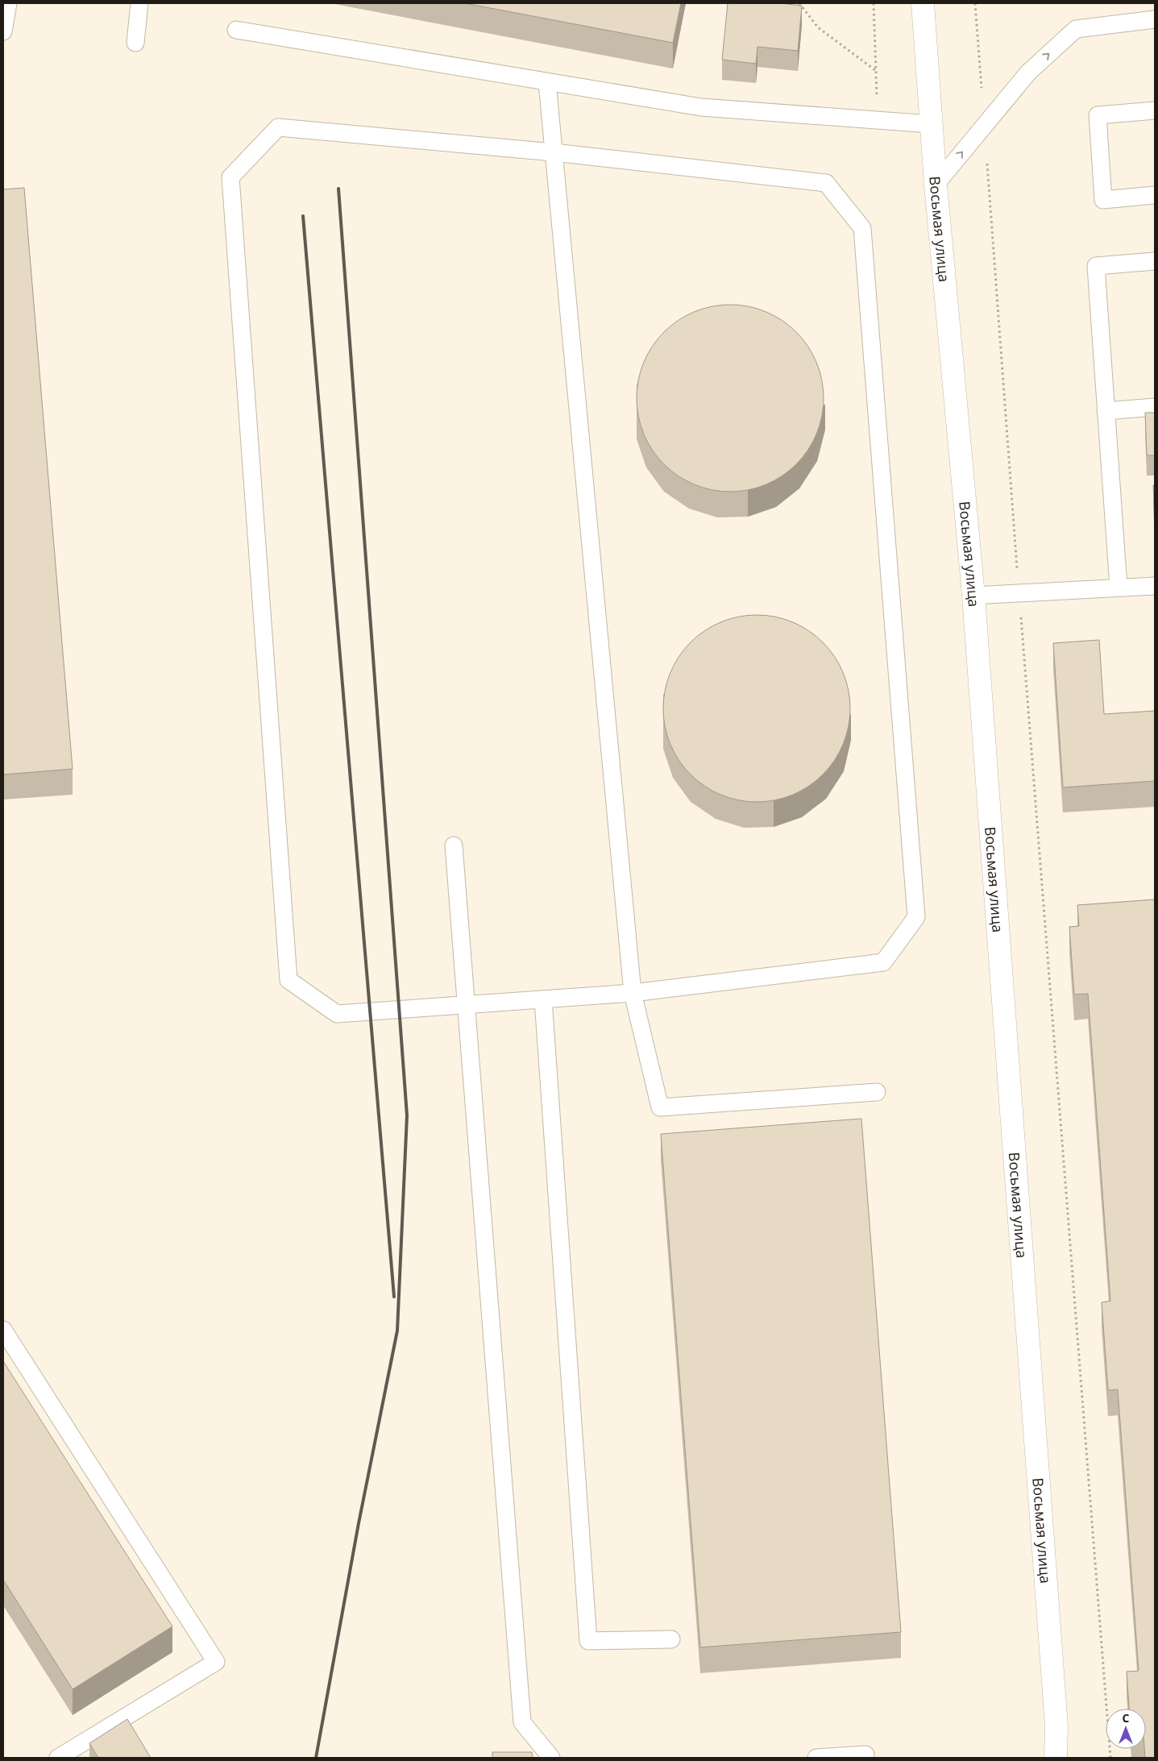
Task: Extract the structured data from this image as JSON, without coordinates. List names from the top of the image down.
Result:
{
  "streets": {
    "street": ["Восьмая улица"]
  },
  "north": "top"
}
